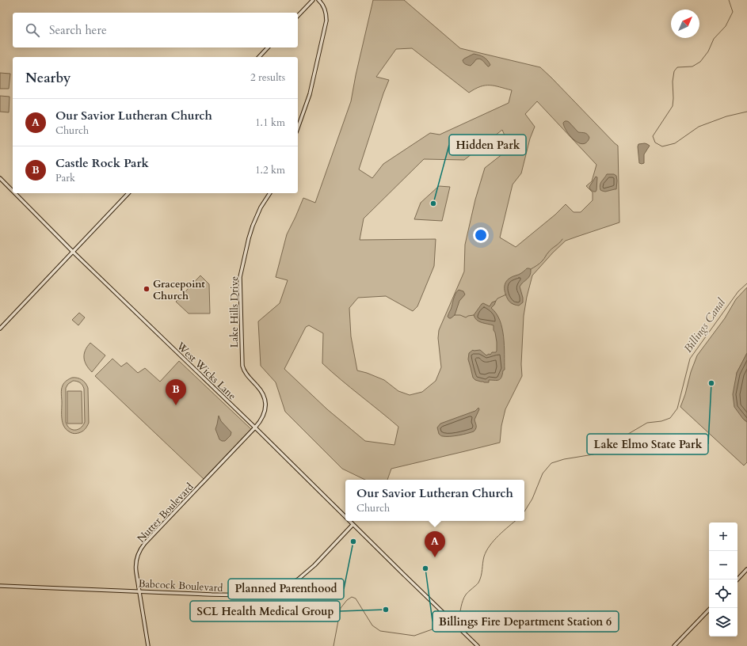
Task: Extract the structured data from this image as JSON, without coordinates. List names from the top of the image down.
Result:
{
  "streets": {
    "street": [
      "Lake Hills Drive",
      "West Wicks Lane",
      "Nutter Boulevard",
      "Babcock Boulevard"
    ]
  },
  "crossings": [
    ["Lake Hills Drive", "West Wicks Lane"],
    ["Lake Hills Drive", "Nutter Boulevard"],
    ["West Wicks Lane", "Nutter Boulevard"],
    ["West Wicks Lane", "Babcock Boulevard"],
    ["Nutter Boulevard", "Babcock Boulevard"]
  ],
  "water": ["Billings Canal"],
  "places": [
    "Hidden Park",
    "Gracepoint Church",
    "Lake Elmo State Park",
    "Planned Parenthood",
    "Billings Fire Department Station 6",
    "SCL Health Medical Group"
  ],
  "north": "top right",
  "page": {
    "search": "Search here",
    "heading": ["Nearby", "2 results"],
    "list": [
      {
        "mark": "A",
        "name": "Our Savior Lutheran Church",
        "note": "Church",
        "value": "1.1 km"
      },
      {
        "mark": "B",
        "name": "Castle Rock Park",
        "note": "Park",
        "value": "1.2 km"
      }
    ],
    "pins": ["B", "A"],
    "popup": ["Our Savior Lutheran Church", "Church"],
    "map_buttons": ["+", "−"]
  }
}
